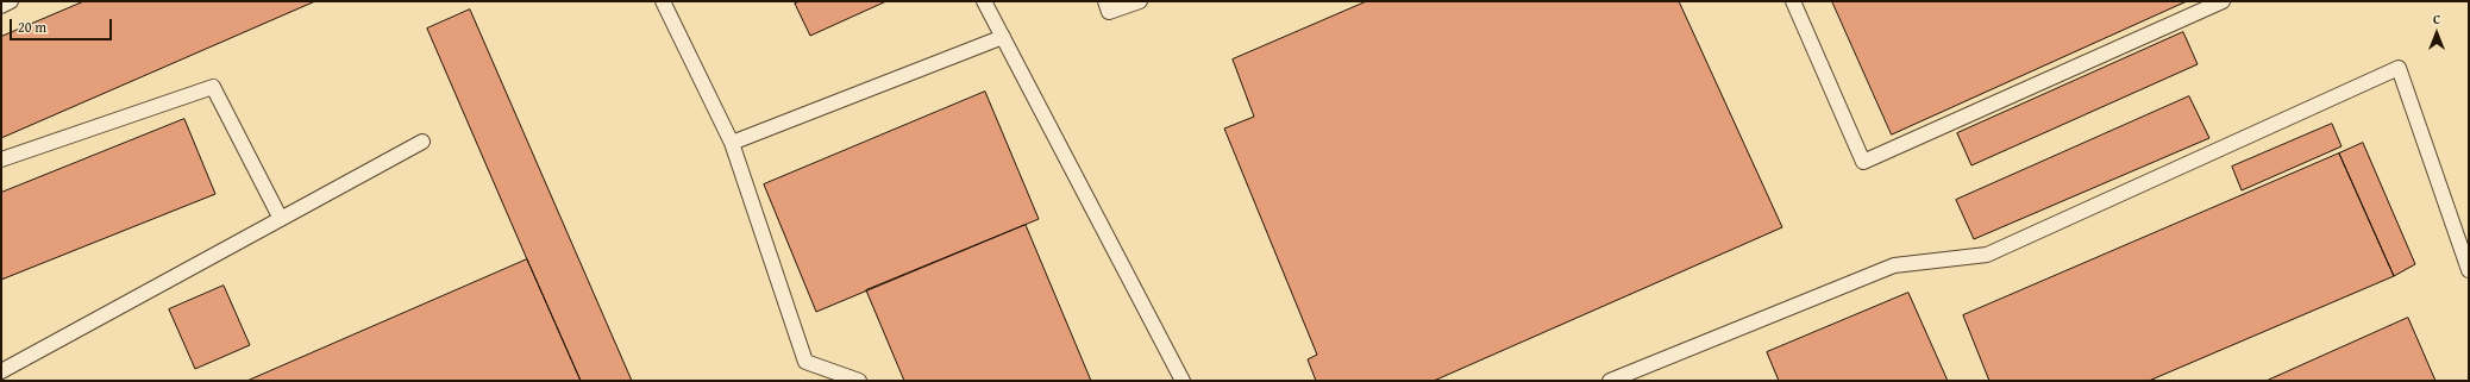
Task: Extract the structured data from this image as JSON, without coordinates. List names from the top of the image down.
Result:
{
  "scale_bar": "20 m",
  "north": "top"
}
